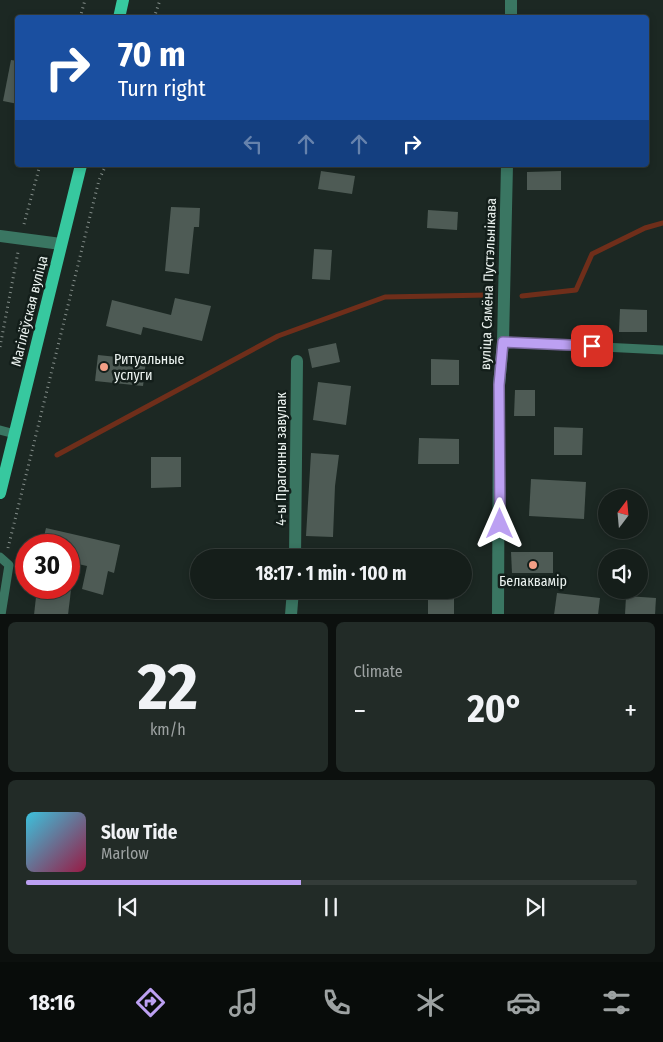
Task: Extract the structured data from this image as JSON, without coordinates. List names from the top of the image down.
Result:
{
  "streets": {
    "main road": ["Магілёўская вуліца"],
    "street": ["вуліца Сямёна Пустэльнікава", "4-ы Прагонны завулак"]
  },
  "places": ["Ритуальные услуги", "Белаквамір"],
  "north": "top",
  "page": {
    "turn": ["70 m", "Turn right"],
    "limit": "30",
    "trip": "18:17 · 1 min · 100 m",
    "tile": [
      ["22", "km/h"],
      "Climate"
    ],
    "heat": ["−", "20°", "+"],
    "song": ["Slow Tide", "Marlow"],
    "tabs": "18:16"
  }
}
